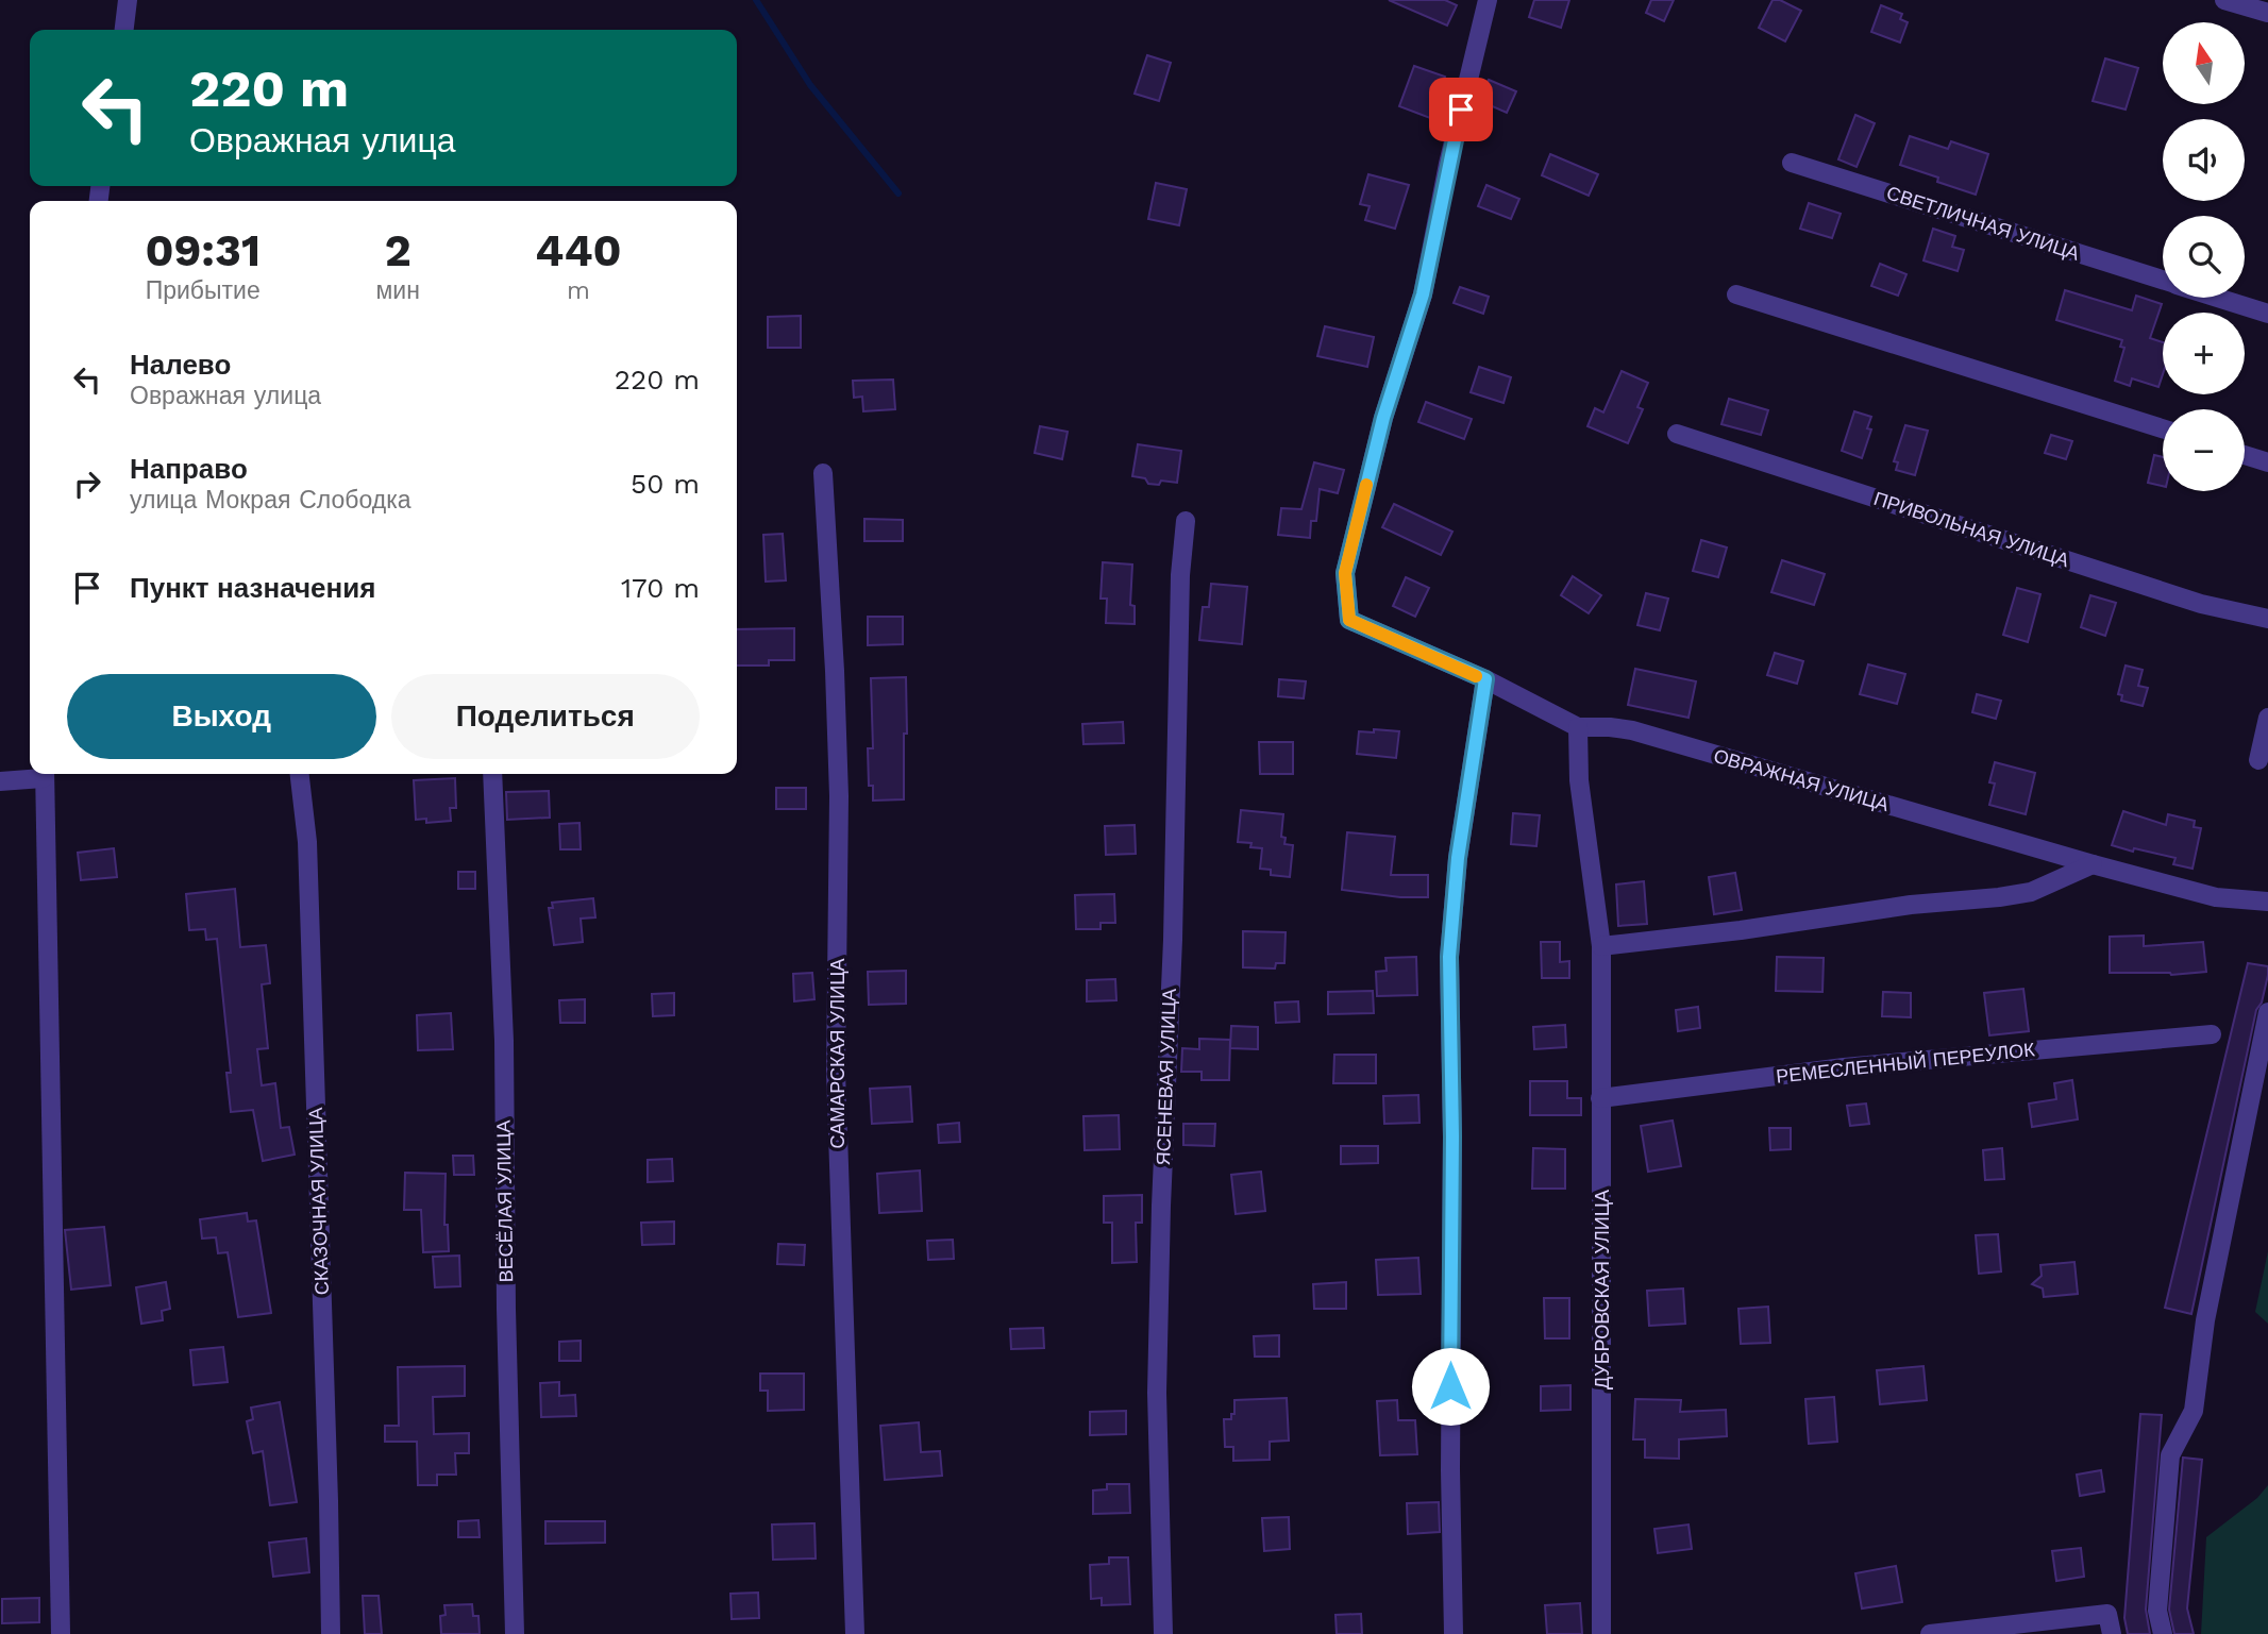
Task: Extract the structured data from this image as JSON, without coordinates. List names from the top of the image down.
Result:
{
  "streets": {
    "street": [
      "СВЕТЛИЧНАЯ УЛИЦА",
      "ПРИВОЛЬНАЯ УЛИЦА",
      "ОВРАЖНАЯ УЛИЦА",
      "САМАРСКАЯ УЛИЦА",
      "РЕМЕСЛЕННЫЙ ПЕРЕУЛОК",
      "ЯСЕНЕВАЯ УЛИЦА",
      "СКАЗОЧНАЯ УЛИЦА",
      "ВЕСЁЛАЯ УЛИЦА",
      "ДУБРОВСКАЯ УЛИЦА"
    ]
  },
  "crossings": [
    ["ОВРАЖНАЯ УЛИЦА", "ДУБРОВСКАЯ УЛИЦА"],
    ["РЕМЕСЛЕННЫЙ ПЕРЕУЛОК", "ДУБРОВСКАЯ УЛИЦА"]
  ],
  "north": "top",
  "page": {
    "map_buttons": ["+", "−"],
    "turn": ["220 m", "Овражная улица"],
    "eta": [
      "09:31",
      "Прибытие",
      "2",
      "мин",
      "440",
      "m"
    ],
    "list": [
      {
        "name": "Налево",
        "note": "Овражная улица",
        "value": "220 m"
      },
      {
        "name": "Направо",
        "note": "улица Мокрая Слободка",
        "value": "50 m"
      },
      {
        "name": "Пункт назначения",
        "value": "170 m"
      }
    ],
    "buttons": ["Выход", "Поделиться"]
  }
}
